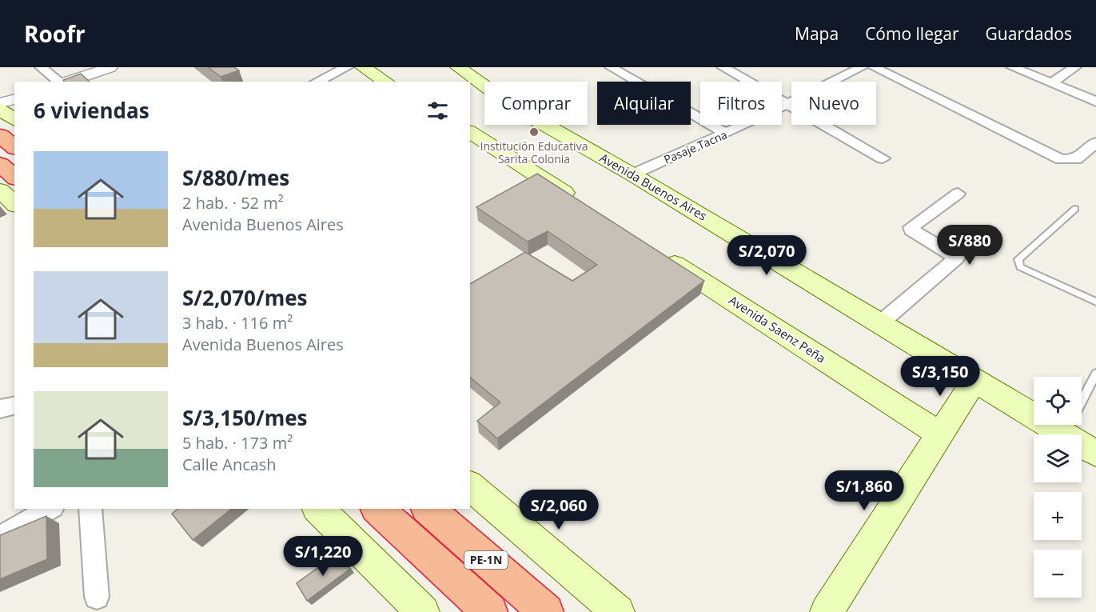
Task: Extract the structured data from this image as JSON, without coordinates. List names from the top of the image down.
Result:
{
  "streets": {
    "highway": ["PE-1N"],
    "main road": ["Avenida Buenos Aires", "Avenida Saenz Peña"],
    "street": ["Pasaje Tacna"]
  },
  "crossings": [
    ["Pasaje Tacna", "Avenida Buenos Aires"]
  ],
  "places": ["Institución Educativa Sarita Colonia"],
  "page": {
    "header": "Roofr",
    "nav": ["Mapa", "Cómo llegar", "Guardados"],
    "chip": [
      "Comprar",
      "Alquilar",
      "Filtros",
      "Nuevo"
    ],
    "heading": "6 viviendas",
    "list": [
      {
        "name": "S/880/mes",
        "note": "2 hab. · 52 m² · Avenida Buenos Aires"
      },
      {
        "name": "S/2,070/mes",
        "note": "3 hab. · 116 m² · Avenida Buenos Aires"
      },
      {
        "name": "S/3,150/mes",
        "note": "5 hab. · 173 m² · Calle Ancash"
      }
    ],
    "price": [
      "S/880",
      "S/2,070",
      "S/3,150",
      "S/1,860",
      "S/2,060",
      "S/1,220"
    ],
    "map_buttons": ["+", "−"]
  }
}
